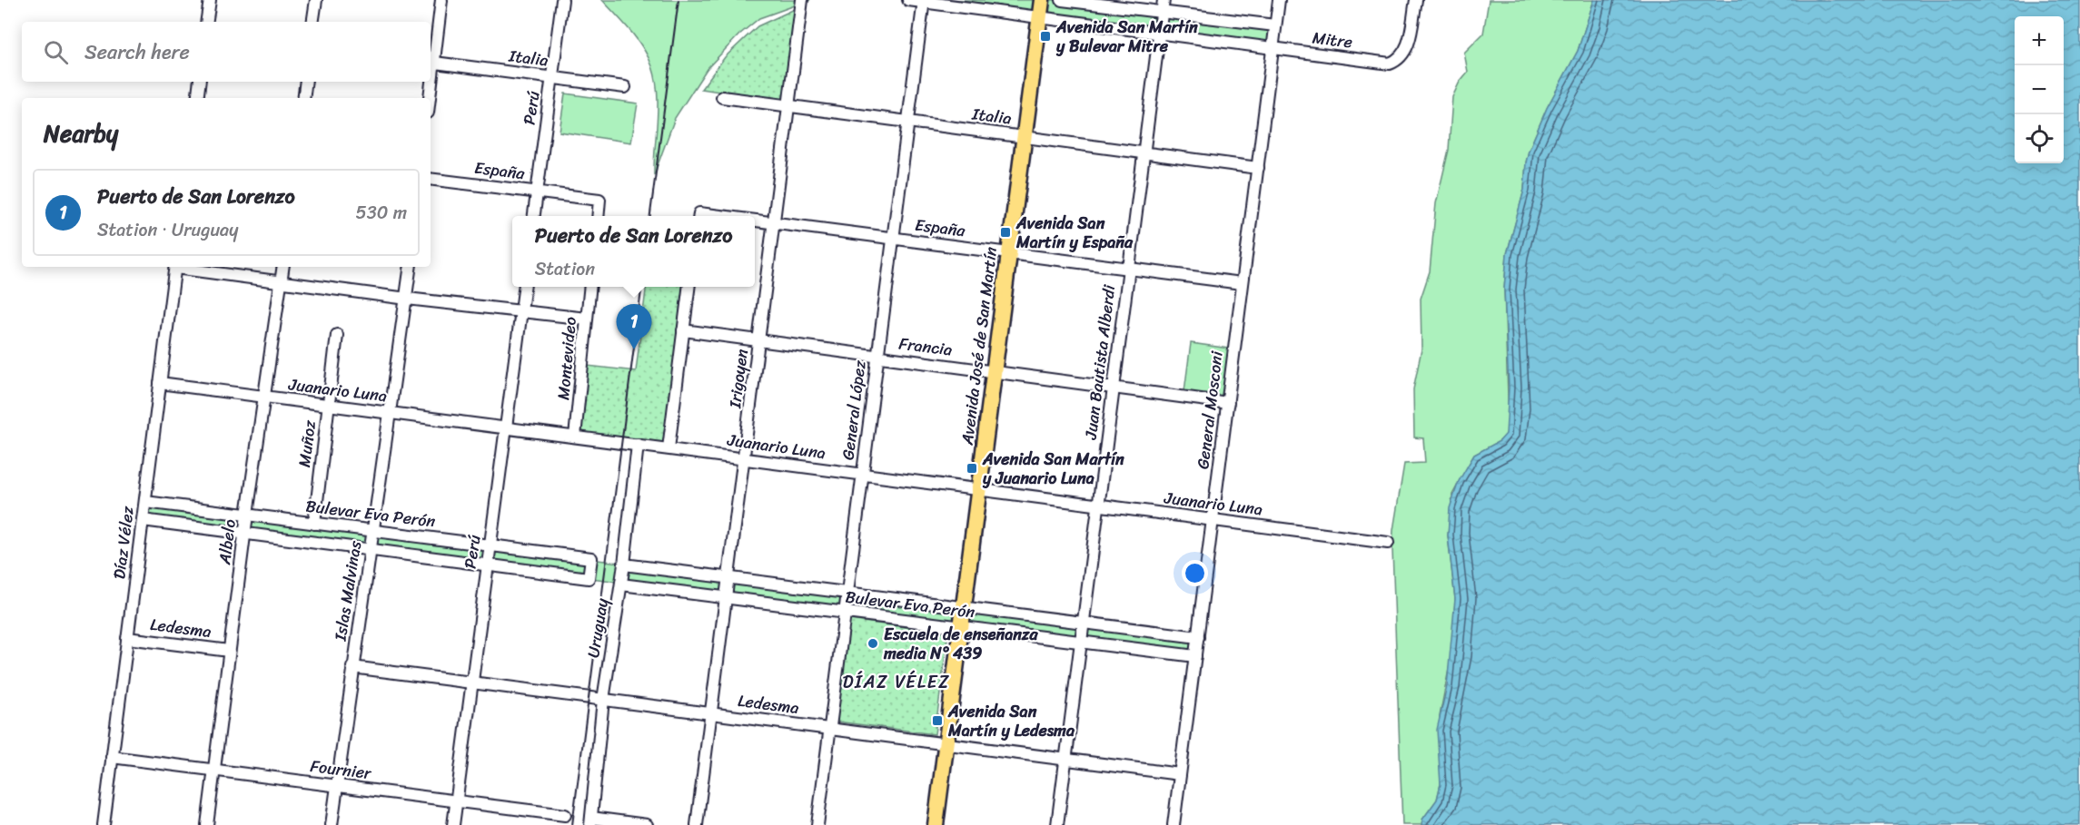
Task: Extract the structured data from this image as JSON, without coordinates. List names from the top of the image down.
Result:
{
  "streets": {
    "main road": ["Avenida José de San Martín"],
    "street": [
      "Mitre",
      "Italia",
      "Perú",
      "España",
      "Francia",
      "Montevideo",
      "Juan Bautista Alberdi",
      "Irigoyen",
      "Juanario Luna",
      "General López",
      "General Mosconi",
      "Muñoz",
      "Bulevar Eva Perón",
      "Albelo",
      "Díaz Vélez",
      "Islas Malvinas",
      "Ledesma",
      "Uruguay",
      "Fournier"
    ]
  },
  "crossings": [
    ["Mitre", "Avenida José de San Martín"],
    ["Mitre", "Juan Bautista Alberdi"],
    ["Mitre", "General López"],
    ["Mitre", "General Mosconi"],
    ["Italia", "Perú"],
    ["Italia", "Avenida José de San Martín"],
    ["Italia", "Juan Bautista Alberdi"],
    ["Italia", "Irigoyen"],
    ["Italia", "General López"],
    ["Italia", "General Mosconi"],
    ["Perú", "España"],
    ["Perú", "Juanario Luna"],
    ["Perú", "Bulevar Eva Perón"],
    ["Perú", "Ledesma"],
    ["Perú", "Fournier"],
    ["España", "Avenida José de San Martín"],
    ["España", "Juan Bautista Alberdi"],
    ["España", "Irigoyen"],
    ["España", "General López"],
    ["España", "General Mosconi"],
    ["Avenida José de San Martín", "Francia"],
    ["Avenida José de San Martín", "Juanario Luna"],
    ["Avenida José de San Martín", "Bulevar Eva Perón"],
    ["Avenida José de San Martín", "Ledesma"],
    ["Francia", "Juan Bautista Alberdi"],
    ["Francia", "Irigoyen"],
    ["Francia", "General López"],
    ["Francia", "General Mosconi"],
    ["Montevideo", "Juanario Luna"],
    ["Juan Bautista Alberdi", "Juanario Luna"],
    ["Juan Bautista Alberdi", "Bulevar Eva Perón"],
    ["Juan Bautista Alberdi", "Ledesma"],
    ["Irigoyen", "Juanario Luna"],
    ["Irigoyen", "Bulevar Eva Perón"],
    ["Irigoyen", "Ledesma"],
    ["Juanario Luna", "General López"],
    ["Juanario Luna", "General Mosconi"],
    ["Juanario Luna", "Muñoz"],
    ["Juanario Luna", "Albelo"],
    ["Juanario Luna", "Díaz Vélez"],
    ["Juanario Luna", "Islas Malvinas"],
    ["Juanario Luna", "Uruguay"],
    ["General López", "Bulevar Eva Perón"],
    ["General López", "Ledesma"],
    ["General Mosconi", "Bulevar Eva Perón"],
    ["General Mosconi", "Ledesma"],
    ["Muñoz", "Bulevar Eva Perón"],
    ["Bulevar Eva Perón", "Albelo"],
    ["Bulevar Eva Perón", "Díaz Vélez"],
    ["Bulevar Eva Perón", "Islas Malvinas"],
    ["Bulevar Eva Perón", "Uruguay"],
    ["Albelo", "Ledesma"],
    ["Albelo", "Fournier"],
    ["Díaz Vélez", "Ledesma"],
    ["Díaz Vélez", "Fournier"],
    ["Islas Malvinas", "Ledesma"],
    ["Islas Malvinas", "Fournier"],
    ["Ledesma", "Uruguay"]
  ],
  "districts": ["DÍAZ VÉLEZ"],
  "places": {
    "transit": [
      "Avenida San Martín y Bulevar Mitre",
      "Avenida San Martín y España",
      "Avenida San Martín y Juanario Luna",
      "Avenida San Martín y Ledesma"
    ],
    "other": ["Escuela de enseñanza media N° 439"]
  },
  "page": {
    "map_buttons": ["+", "−"],
    "search": "Search here",
    "heading": "Nearby",
    "list": [
      {
        "mark": "1",
        "name": "Puerto de San Lorenzo",
        "note": "Station · Uruguay",
        "value": "530 m"
      }
    ],
    "popup": ["Puerto de San Lorenzo", "Station"],
    "pins": "1"
  }
}
